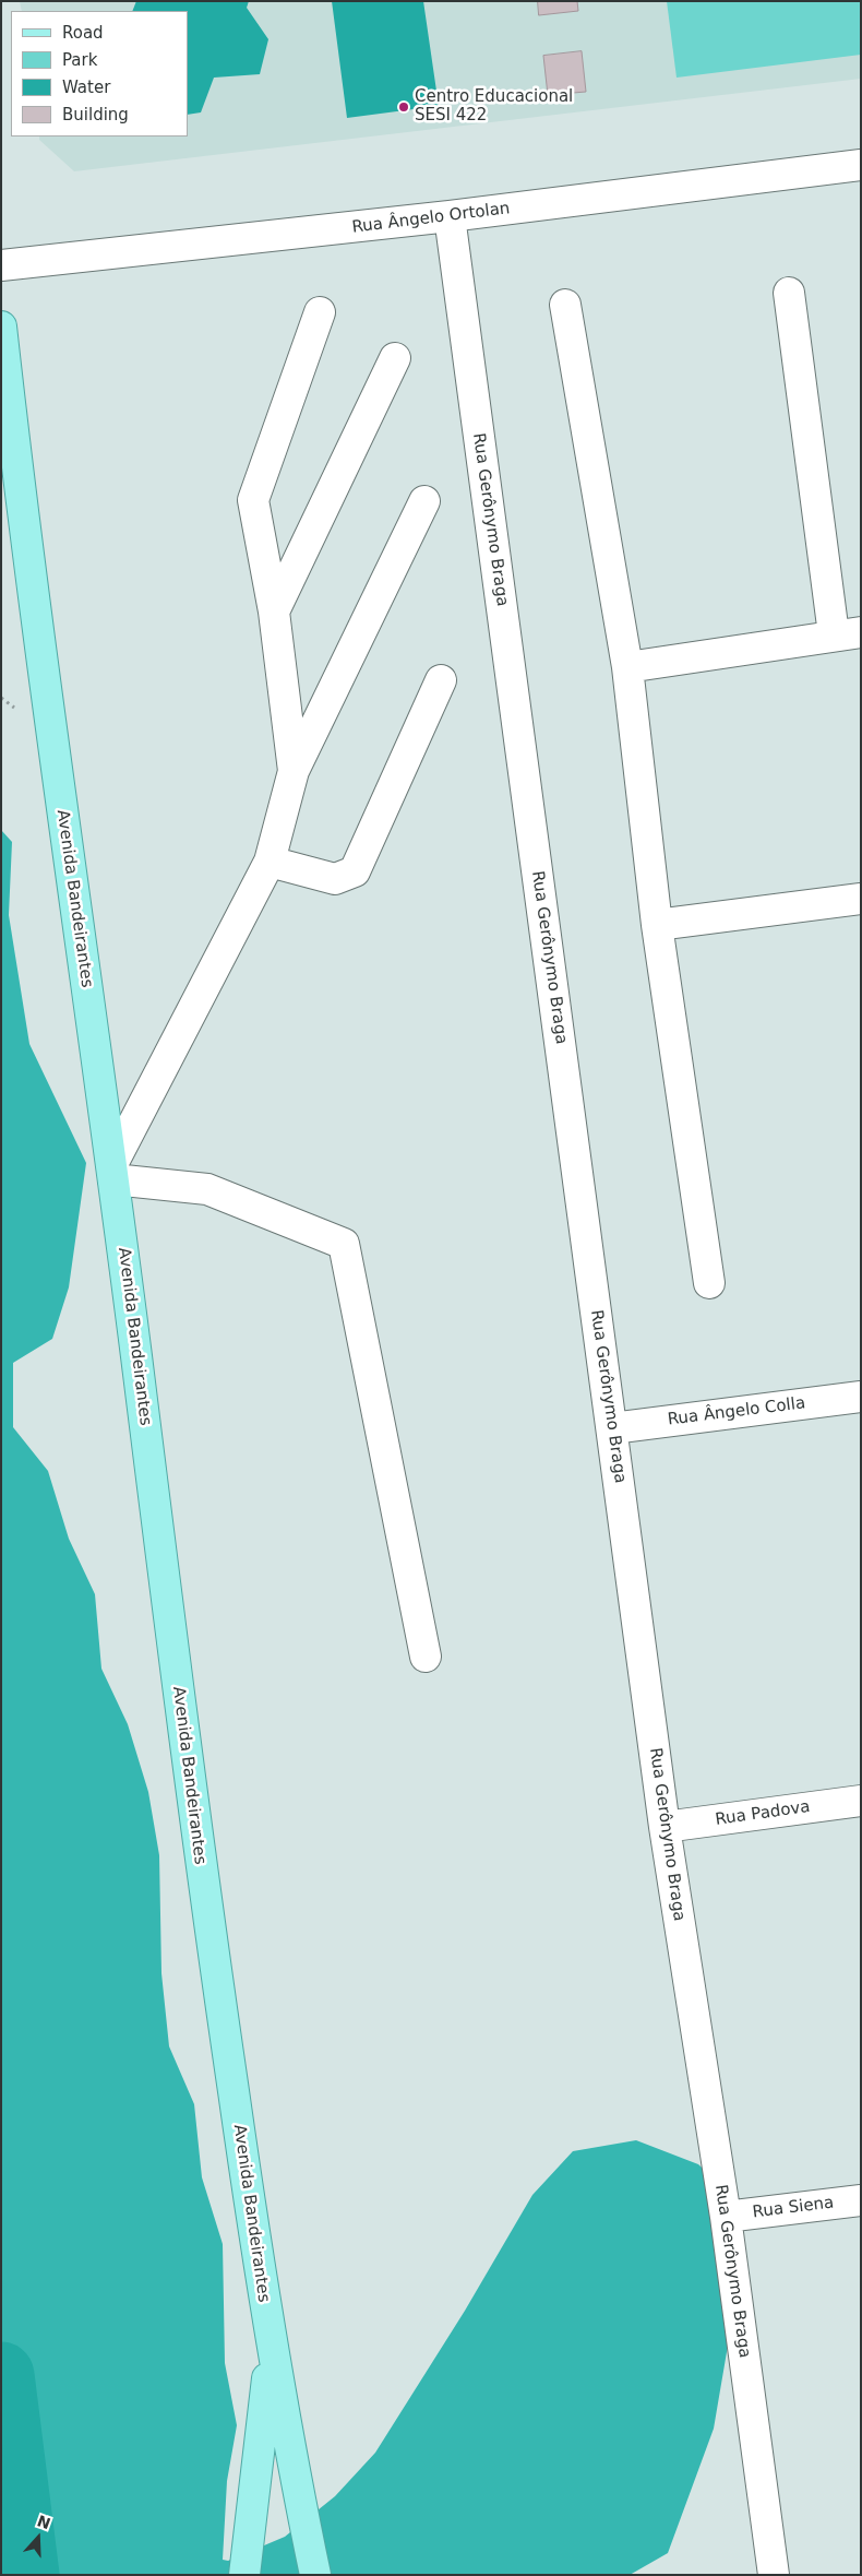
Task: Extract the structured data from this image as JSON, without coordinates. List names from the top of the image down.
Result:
{
  "streets": {
    "main road": ["Avenida Bandeirantes"],
    "street": [
      "Rua Ângelo Ortolan",
      "Rua Gerônymo Braga",
      "Rua Ângelo Colla",
      "Rua Padova",
      "Rua Siena"
    ]
  },
  "crossings": [
    ["Rua Ângelo Ortolan", "Rua Gerônymo Braga"],
    ["Rua Gerônymo Braga", "Rua Ângelo Colla"],
    ["Rua Gerônymo Braga", "Rua Padova"],
    ["Rua Gerônymo Braga", "Rua Siena"]
  ],
  "places": ["Centro Educacional SESI 422"],
  "legend": [
    "Road",
    "Park",
    "Water",
    "Building"
  ],
  "north": "top"
}
